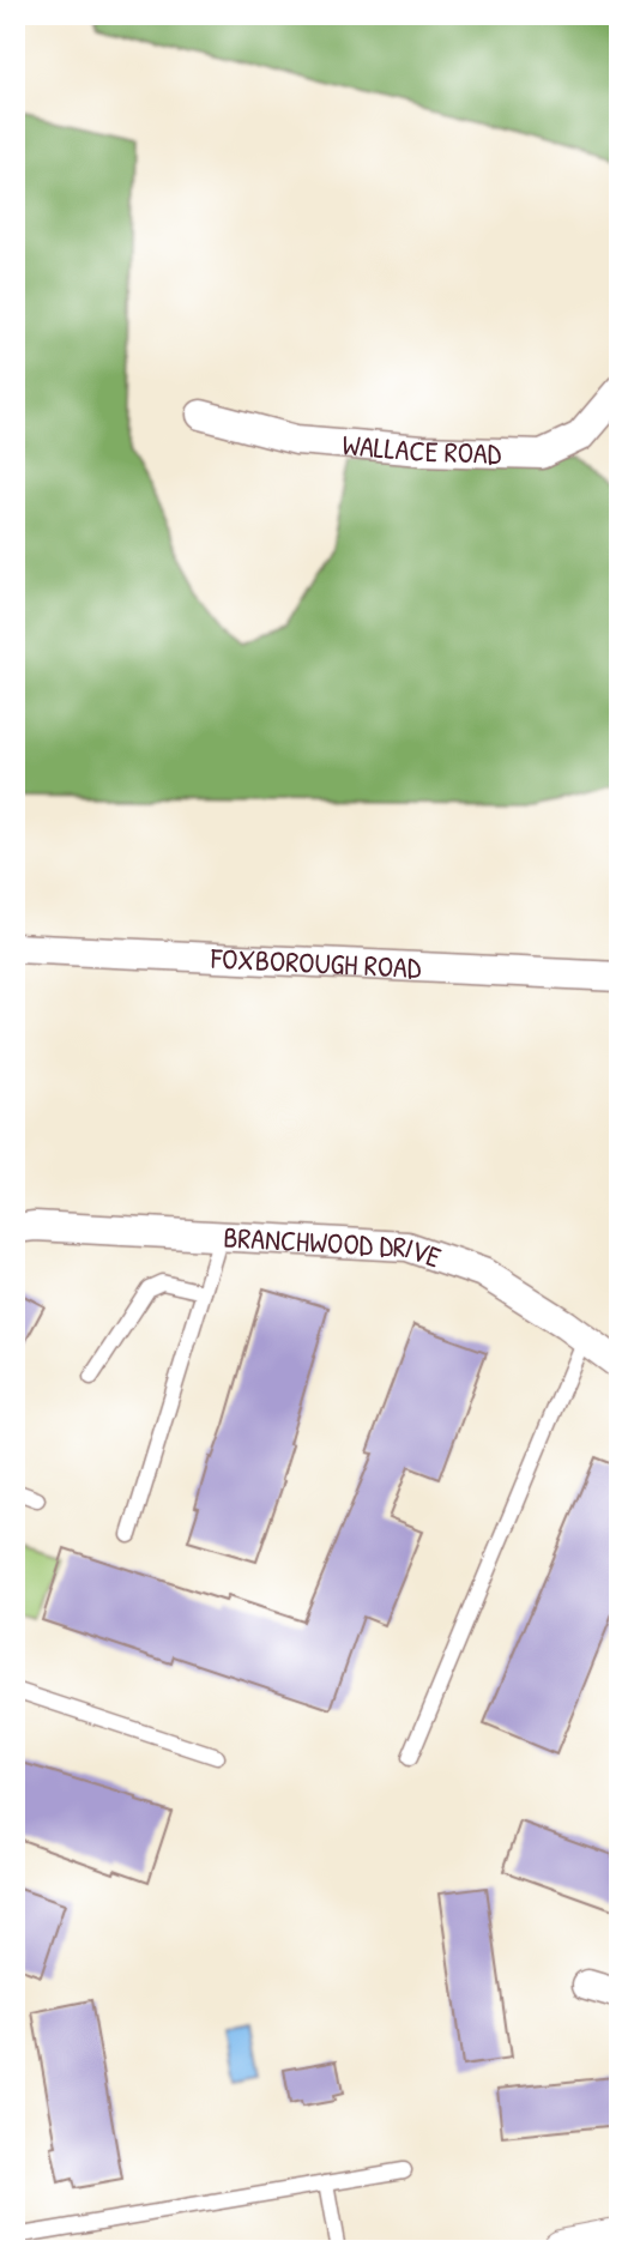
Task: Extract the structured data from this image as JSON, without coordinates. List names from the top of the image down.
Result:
{
  "streets": {
    "street": ["WALLACE ROAD", "FOXBOROUGH ROAD", "BRANCHWOOD DRIVE"]
  }
}
